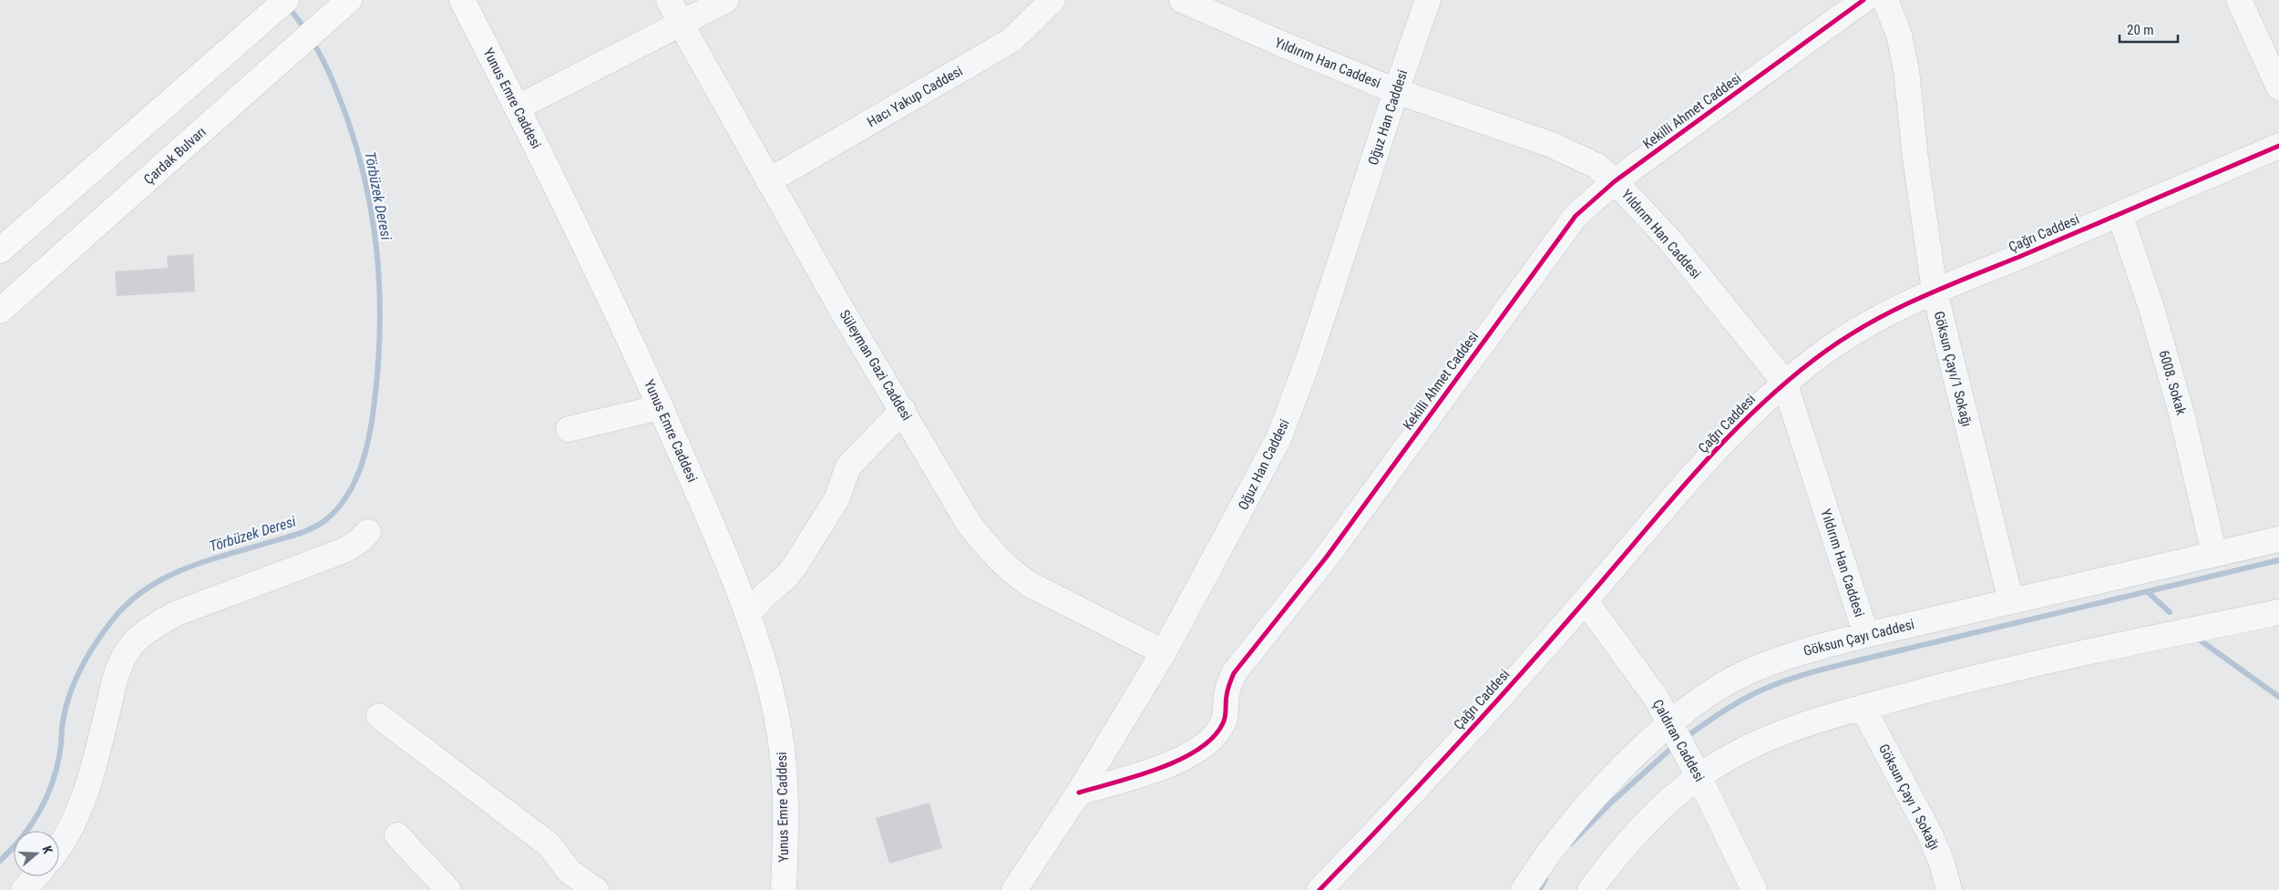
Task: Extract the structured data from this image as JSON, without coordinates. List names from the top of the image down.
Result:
{
  "streets": {
    "main road": ["Yunus Emre Caddesi", "Çardak Bulvarı"],
    "street": [
      "Yıldırım Han Caddesi",
      "Hacı Yakup Caddesi",
      "Kekilli Ahmet Caddesi",
      "Oğuz Han Caddesi",
      "Çağrı Caddesi",
      "Süleyman Gazi Caddesi",
      "Göksun Çayı/1 Sokağı",
      "6008. Sokak",
      "Göksun Çayı Caddesi",
      "Çaldıran Caddesi",
      "Göksun Çayı 1 Sokağı"
    ]
  },
  "crossings": [
    ["Yıldırım Han Caddesi", "Kekilli Ahmet Caddesi"],
    ["Yıldırım Han Caddesi", "Oğuz Han Caddesi"],
    ["Yıldırım Han Caddesi", "Çağrı Caddesi"],
    ["Yıldırım Han Caddesi", "Göksun Çayı Caddesi"],
    ["Hacı Yakup Caddesi", "Süleyman Gazi Caddesi"],
    ["Kekilli Ahmet Caddesi", "Oğuz Han Caddesi"],
    ["Oğuz Han Caddesi", "Süleyman Gazi Caddesi"],
    ["Çağrı Caddesi", "Göksun Çayı/1 Sokağı"],
    ["Çağrı Caddesi", "6008. Sokak"],
    ["Çağrı Caddesi", "Çaldıran Caddesi"],
    ["Göksun Çayı/1 Sokağı", "Göksun Çayı Caddesi"],
    ["6008. Sokak", "Göksun Çayı Caddesi"],
    ["Göksun Çayı Caddesi", "Çaldıran Caddesi"]
  ],
  "water": ["Törbüzek Deresi"],
  "scale_bar": "20 m",
  "north": "right"
}
